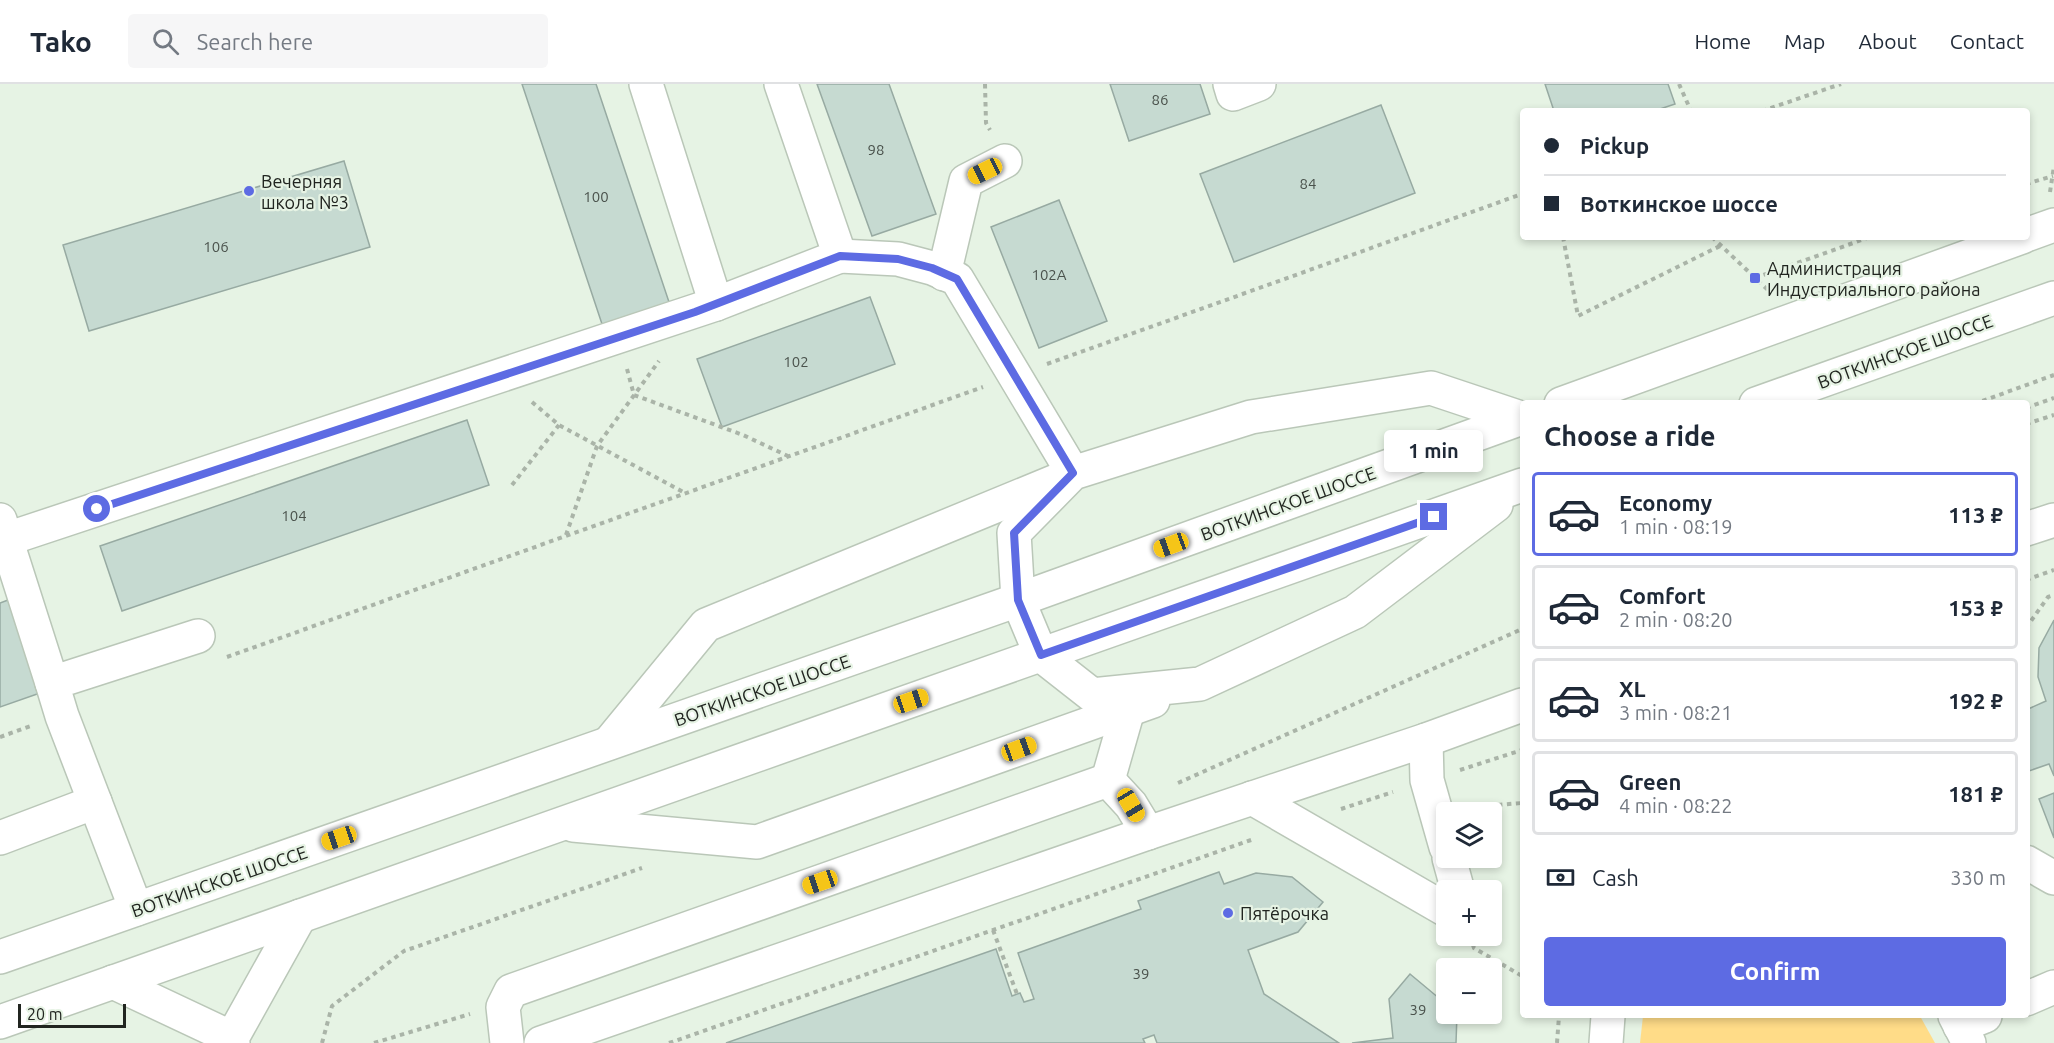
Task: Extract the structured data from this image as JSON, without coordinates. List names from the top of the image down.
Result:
{
  "streets": {
    "main road": ["ВОТКИНСКОЕ ШОССЕ"]
  },
  "places": {
    "other": ["Вечерняя школа №3", "Пятёрочка"],
    "transit": ["Администрация Индустриального района"]
  },
  "house_numbers": [
    "86",
    "98",
    "84",
    "100",
    "106",
    "102А",
    "102",
    "104",
    "39",
    "39"
  ],
  "scale_bar": "20 m",
  "page": {
    "header": "Tako",
    "search": "Search here",
    "nav": [
      "Home",
      "Map",
      "About",
      "Contact"
    ],
    "banner": ["Pickup", "Воткинское шоссе"],
    "heading": "Choose a ride",
    "bubble": "1 min",
    "list": [
      {
        "name": "Economy",
        "note": "1 min · 08:19",
        "value": "113 ₽"
      },
      {
        "name": "Comfort",
        "note": "2 min · 08:20",
        "value": "153 ₽"
      },
      {
        "name": "XL",
        "note": "3 min · 08:21",
        "value": "192 ₽"
      },
      {
        "name": "Green",
        "note": "4 min · 08:22",
        "value": "181 ₽"
      }
    ],
    "map_buttons": ["+", "−"],
    "pay": ["Cash", "330 m"],
    "buttons": "Confirm",
    "scale": "20 m"
  }
}
